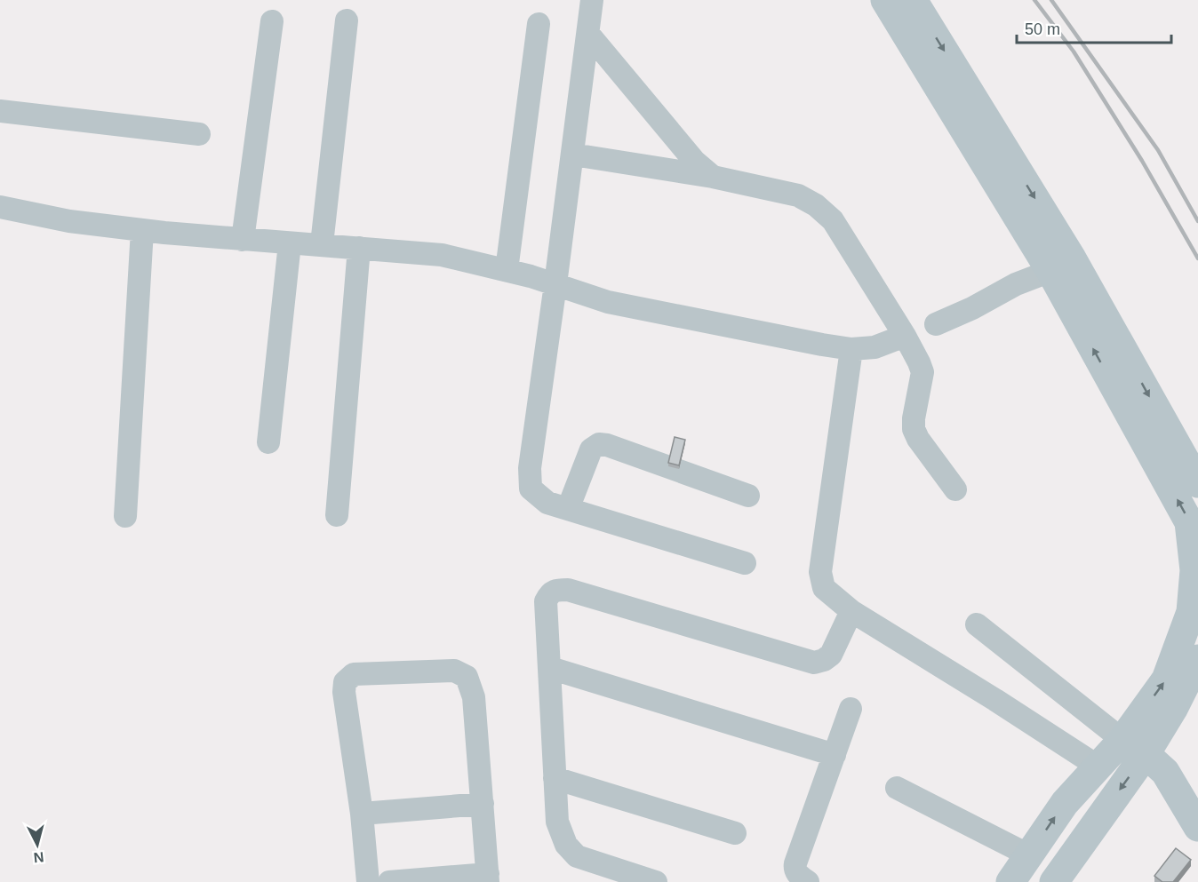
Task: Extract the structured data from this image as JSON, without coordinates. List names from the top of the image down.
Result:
{
  "scale_bar": "50 m",
  "north": "bottom"
}
